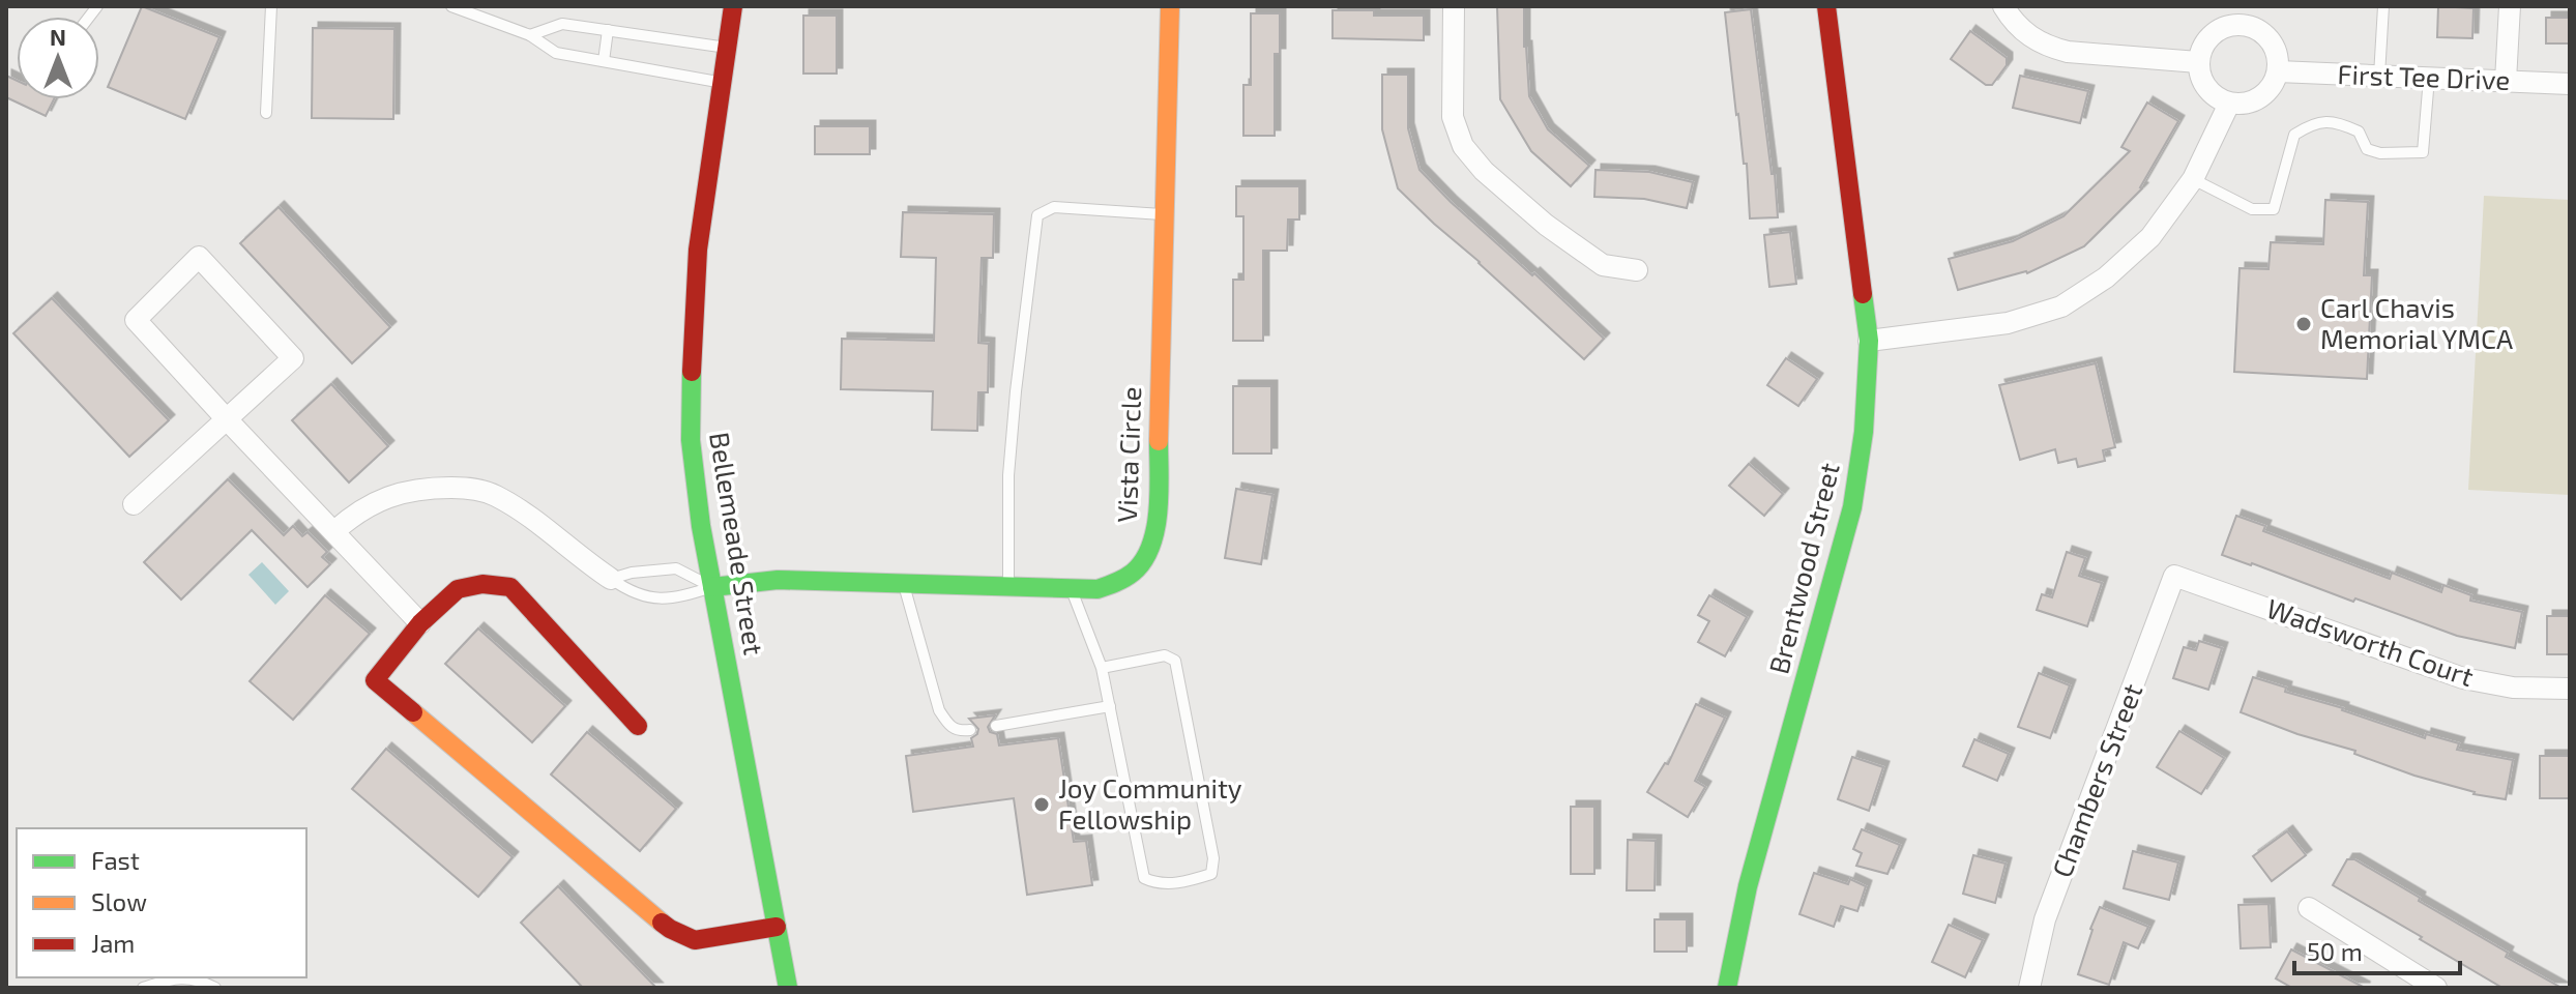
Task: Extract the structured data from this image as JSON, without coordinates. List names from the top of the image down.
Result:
{
  "streets": {
    "street": [
      "First Tee Drive",
      "Vista Circle",
      "Bellemeade Street",
      "Brentwood Street",
      "Wadsworth Court",
      "Chambers Street"
    ]
  },
  "crossings": [
    ["Vista Circle", "Bellemeade Street"],
    ["Wadsworth Court", "Chambers Street"]
  ],
  "places": ["Carl Chavis Memorial YMCA", "Joy Community Fellowship"],
  "legend": ["Fast", "Slow", "Jam"],
  "scale_bar": "50 m",
  "north": "top"
}
